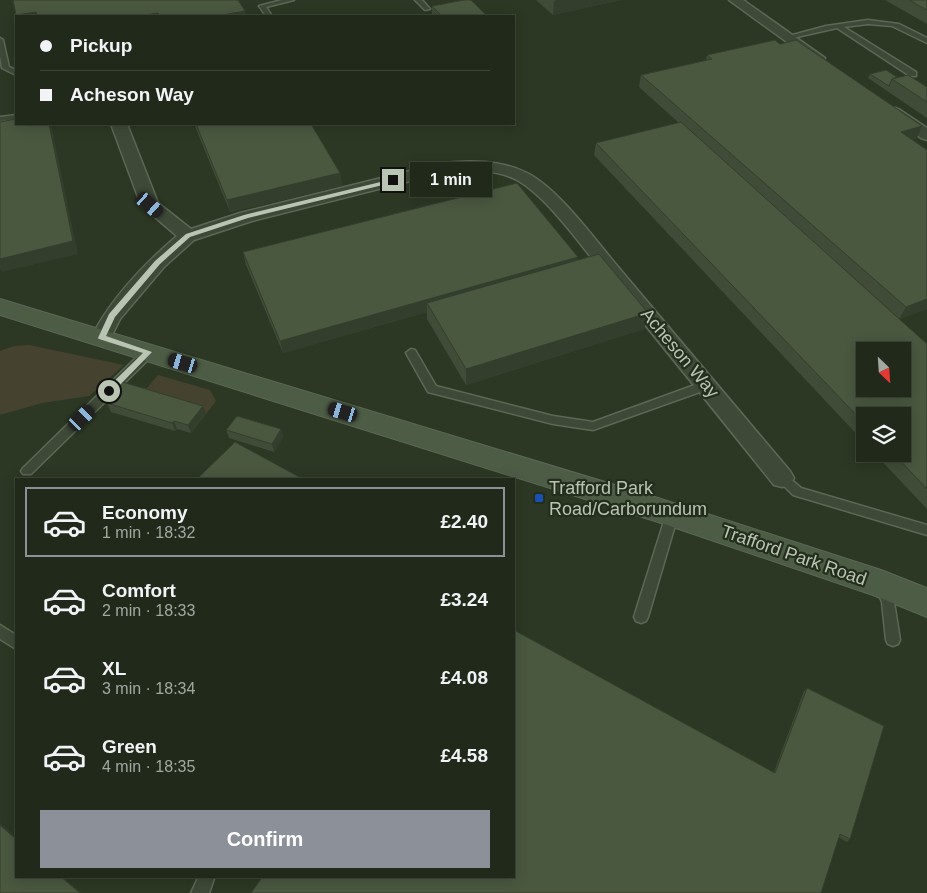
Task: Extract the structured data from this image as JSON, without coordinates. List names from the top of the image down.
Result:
{
  "streets": {
    "street": ["Acheson Way", "Trafford Park Road"]
  },
  "crossings": [
    ["Acheson Way", "Trafford Park Road"]
  ],
  "places": {
    "transit": ["Trafford Park Road/Carborundum"]
  },
  "north": "bottom right",
  "page": {
    "banner": ["Pickup", "Acheson Way"],
    "bubble": "1 min",
    "list": [
      {
        "name": "Economy",
        "note": "1 min · 18:32",
        "value": "£2.40"
      },
      {
        "name": "Comfort",
        "note": "2 min · 18:33",
        "value": "£3.24"
      },
      {
        "name": "XL",
        "note": "3 min · 18:34",
        "value": "£4.08"
      },
      {
        "name": "Green",
        "note": "4 min · 18:35",
        "value": "£4.58"
      }
    ],
    "buttons": "Confirm"
  }
}
